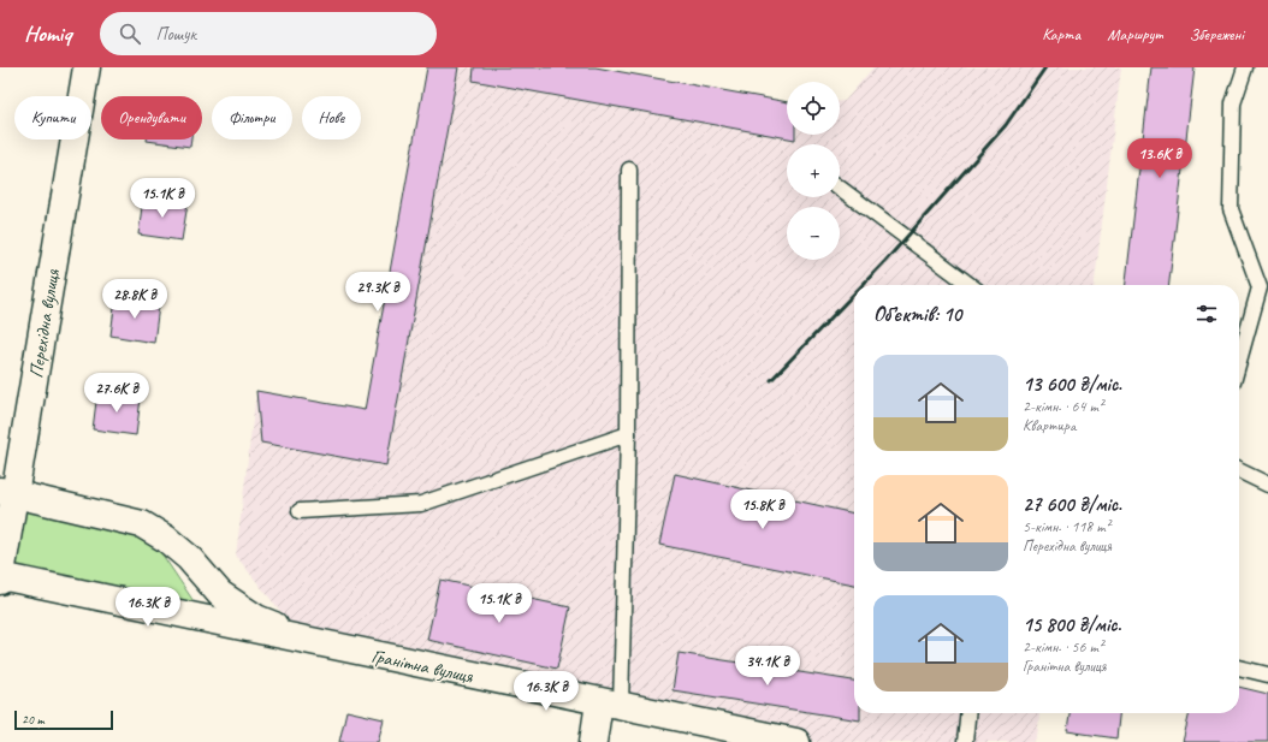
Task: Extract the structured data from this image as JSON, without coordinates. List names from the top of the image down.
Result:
{
  "streets": {
    "street": ["Перехідна вулиця", "Гранітна вулиця"]
  },
  "crossings": [
    ["Перехідна вулиця", "Гранітна вулиця"]
  ],
  "scale_bar": "20 m",
  "page": {
    "header": "Homiq",
    "search": "Пошук",
    "nav": ["Карта", "Маршрут", "Збережені"],
    "map_buttons": ["+", "−"],
    "chip": [
      "Купити",
      "Орендувати",
      "Фільтри",
      "Нове"
    ],
    "price": [
      "13.6K ₴",
      "15.1K ₴",
      "29.3K ₴",
      "28.8K ₴",
      "27.6K ₴",
      "15.8K ₴",
      "15.1K ₴",
      "16.3K ₴",
      "34.1K ₴",
      "16.3K ₴"
    ],
    "heading": "Об’єктів: 10",
    "list": [
      {
        "name": "13 600 ₴/міс.",
        "note": "2-кімн. · 64 m² · Квартира"
      },
      {
        "name": "27 600 ₴/міс.",
        "note": "5-кімн. · 118 m² · Перехідна вулиця"
      },
      {
        "name": "15 800 ₴/міс.",
        "note": "2-кімн. · 56 m² · Гранітна вулиця"
      }
    ],
    "scale": "20 m"
  }
}
